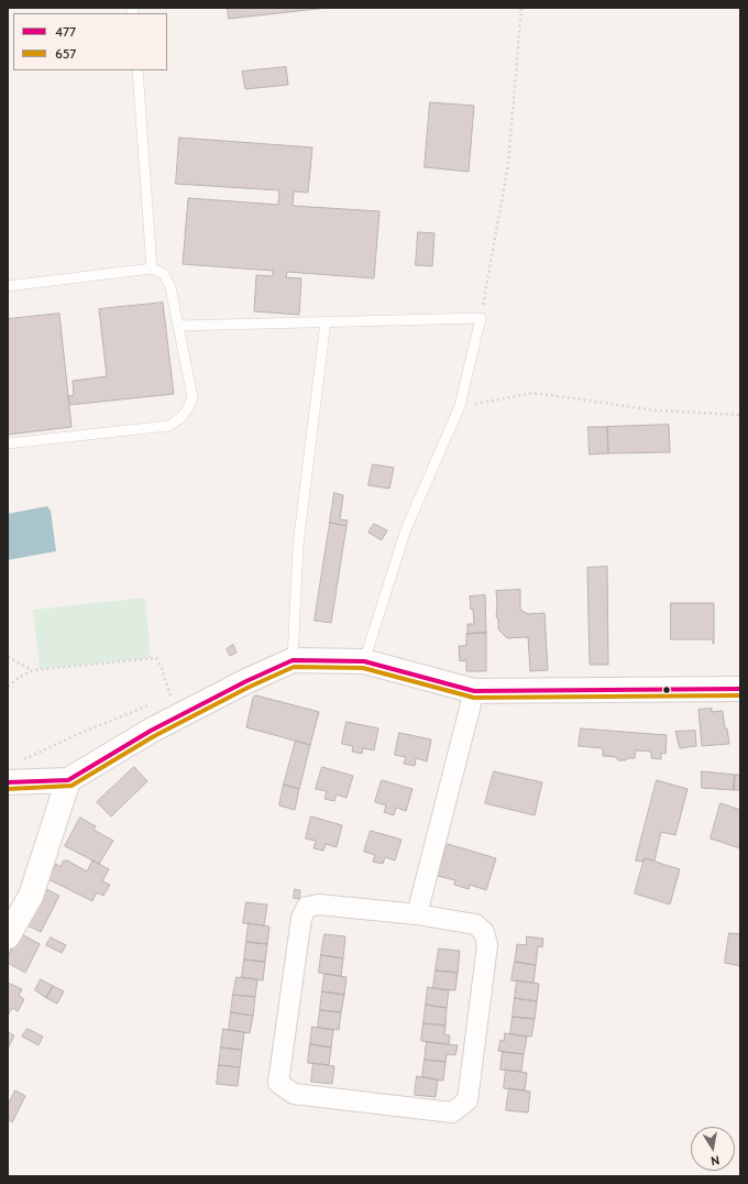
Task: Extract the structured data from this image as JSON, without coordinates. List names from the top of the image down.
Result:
{
  "lines": ["transit line 477", "transit line 657"],
  "legend": ["477", "657"],
  "north": "bottom"
}
